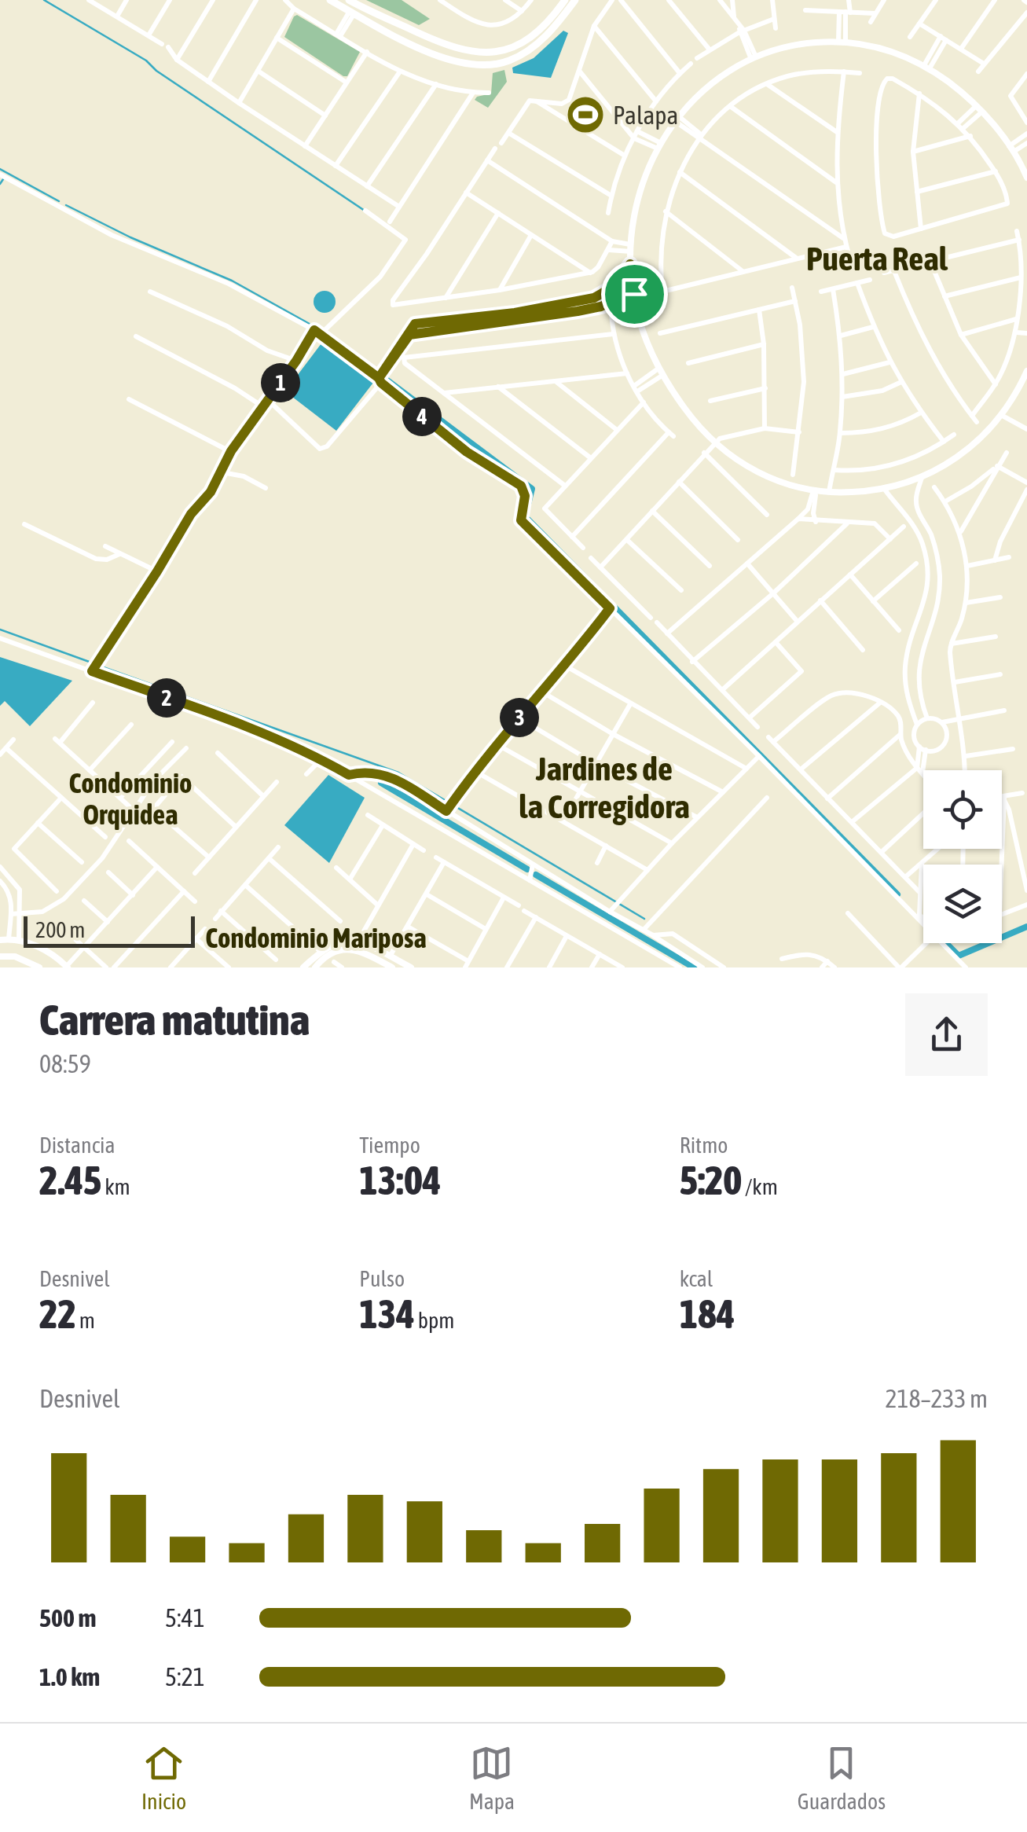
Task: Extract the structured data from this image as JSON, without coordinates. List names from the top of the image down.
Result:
{
  "districts": [
    "Puerta Real",
    "Jardines de la Corregidora",
    "Condominio Orquidea",
    "Condominio Mariposa"
  ],
  "places": {
    "sports": ["Palapa"]
  },
  "scale_bar": "200 m",
  "page": {
    "pins": [
      "1",
      "4",
      "2",
      "3"
    ],
    "scale": "200 m",
    "heading": ["Carrera matutina", "08:59"],
    "stats": [
      ["Distancia", "2.45 km"],
      ["Tiempo", "13:04"],
      ["Ritmo", "5:20 /km"],
      ["Desnivel", "22 m"],
      ["Pulso", "134 bpm"],
      ["kcal", "184"]
    ],
    "chart": ["Desnivel", "218–233 m"],
    "list": [
      {
        "name": "500 m",
        "note": "5:41"
      },
      {
        "name": "1.0 km",
        "note": "5:21"
      }
    ],
    "tabs": ["Inicio", "Mapa", "Guardados"]
  }
}
